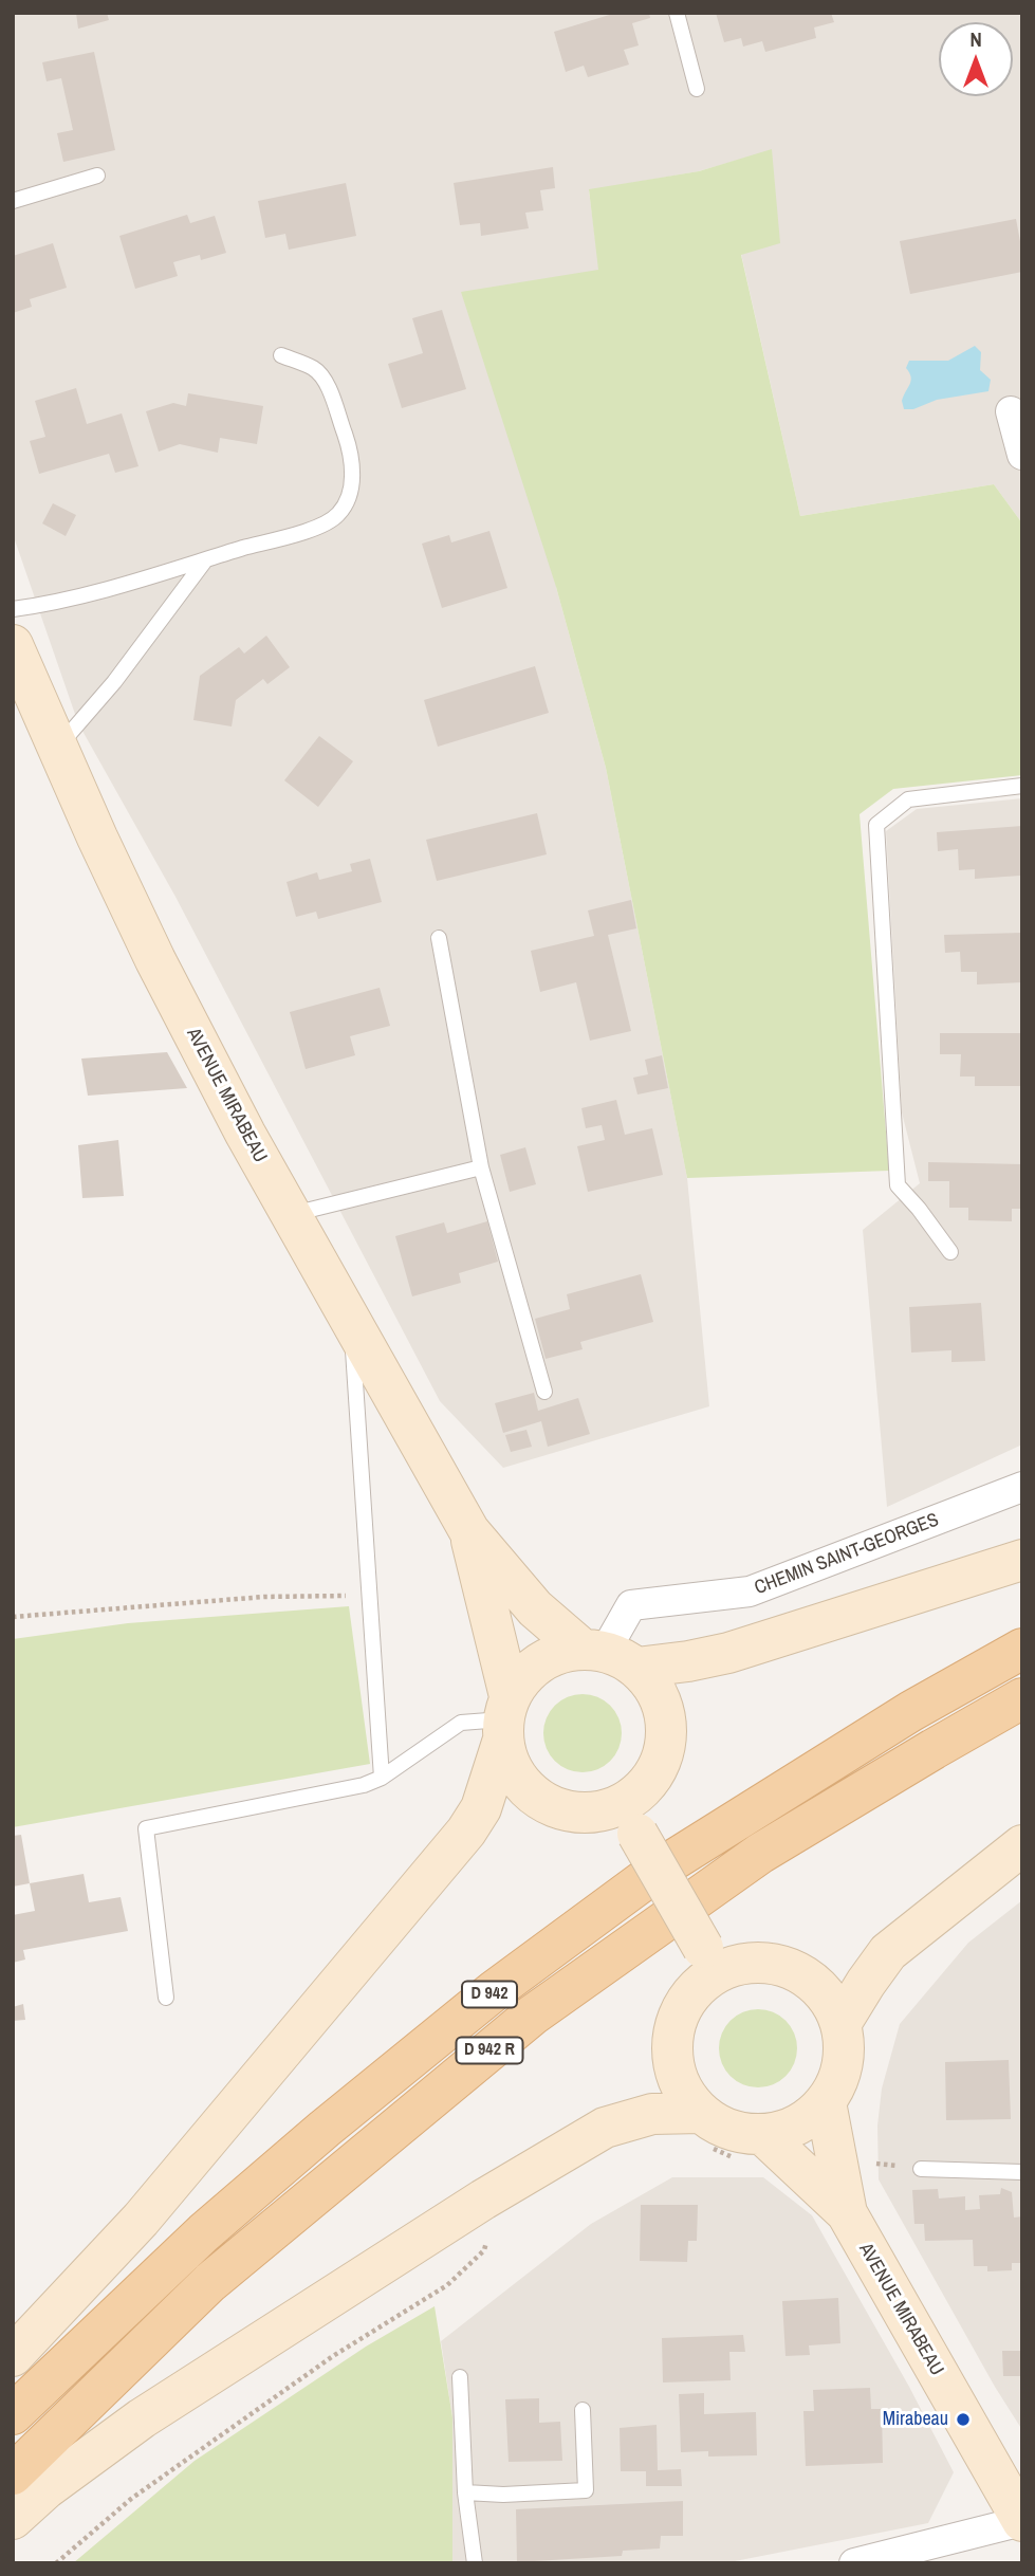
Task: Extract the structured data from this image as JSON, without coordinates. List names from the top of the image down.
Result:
{
  "streets": {
    "main road": ["AVENUE MIRABEAU", "D 942", "D 942 R"],
    "street": ["CHEMIN SAINT-GEORGES"]
  },
  "places": ["Mirabeau"],
  "north": "top"
}
